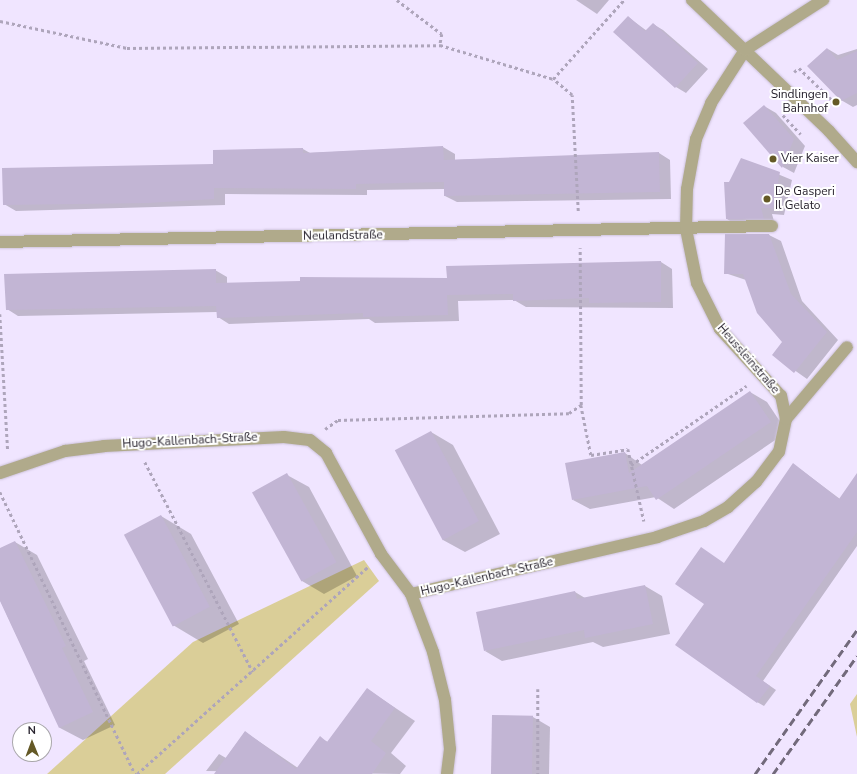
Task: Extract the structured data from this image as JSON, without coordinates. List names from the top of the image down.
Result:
{
  "streets": {
    "street": ["Neulandstraße", "Heussleinstraße", "Hugo-Kallenbach-Straße"]
  },
  "crossings": [
    ["Neulandstraße", "Heussleinstraße"],
    ["Heussleinstraße", "Hugo-Kallenbach-Straße"]
  ],
  "places": ["Sindlingen Bahnhof", "Vier Kaiser", "De Gasperi Il Gelato"],
  "north": "top"
}
